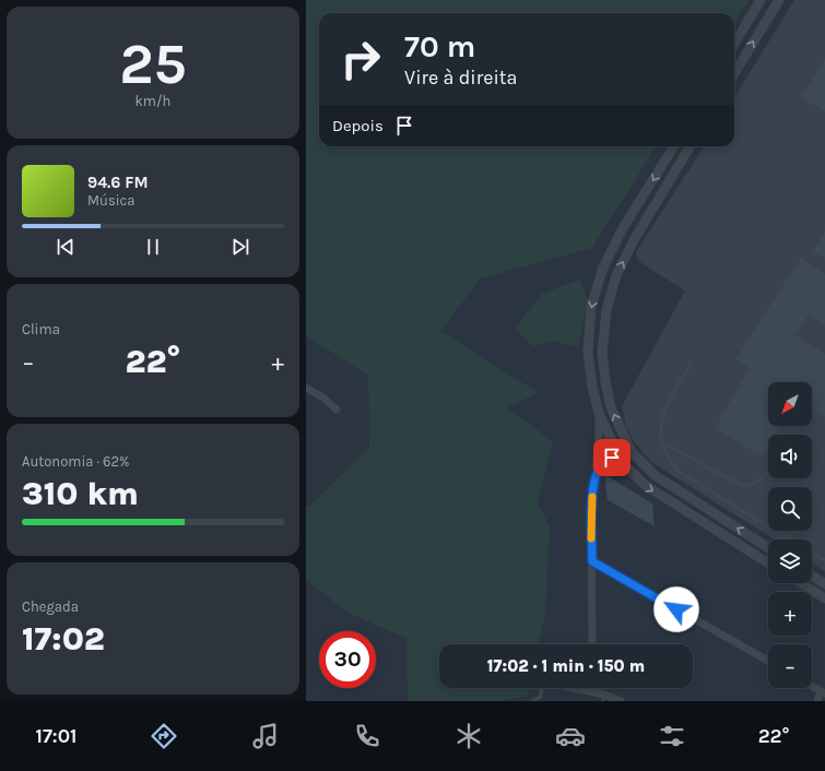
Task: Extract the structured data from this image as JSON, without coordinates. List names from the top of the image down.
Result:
{
  "north": "bottom left",
  "page": {
    "tile": [
      ["25", "km/h"],
      "Clima",
      ["Autonomia · 62%", "310 km"],
      ["Chegada", "17:02"]
    ],
    "turn": ["70 m", "Vire à direita"],
    "then": "Depois",
    "song": ["94.6 FM", "Música"],
    "heat": ["−", "22°", "+"],
    "map_buttons": ["+", "−"],
    "limit": "30",
    "trip": "17:02 · 1 min · 150 m",
    "tabs": ["17:01", "22°"]
  }
}
